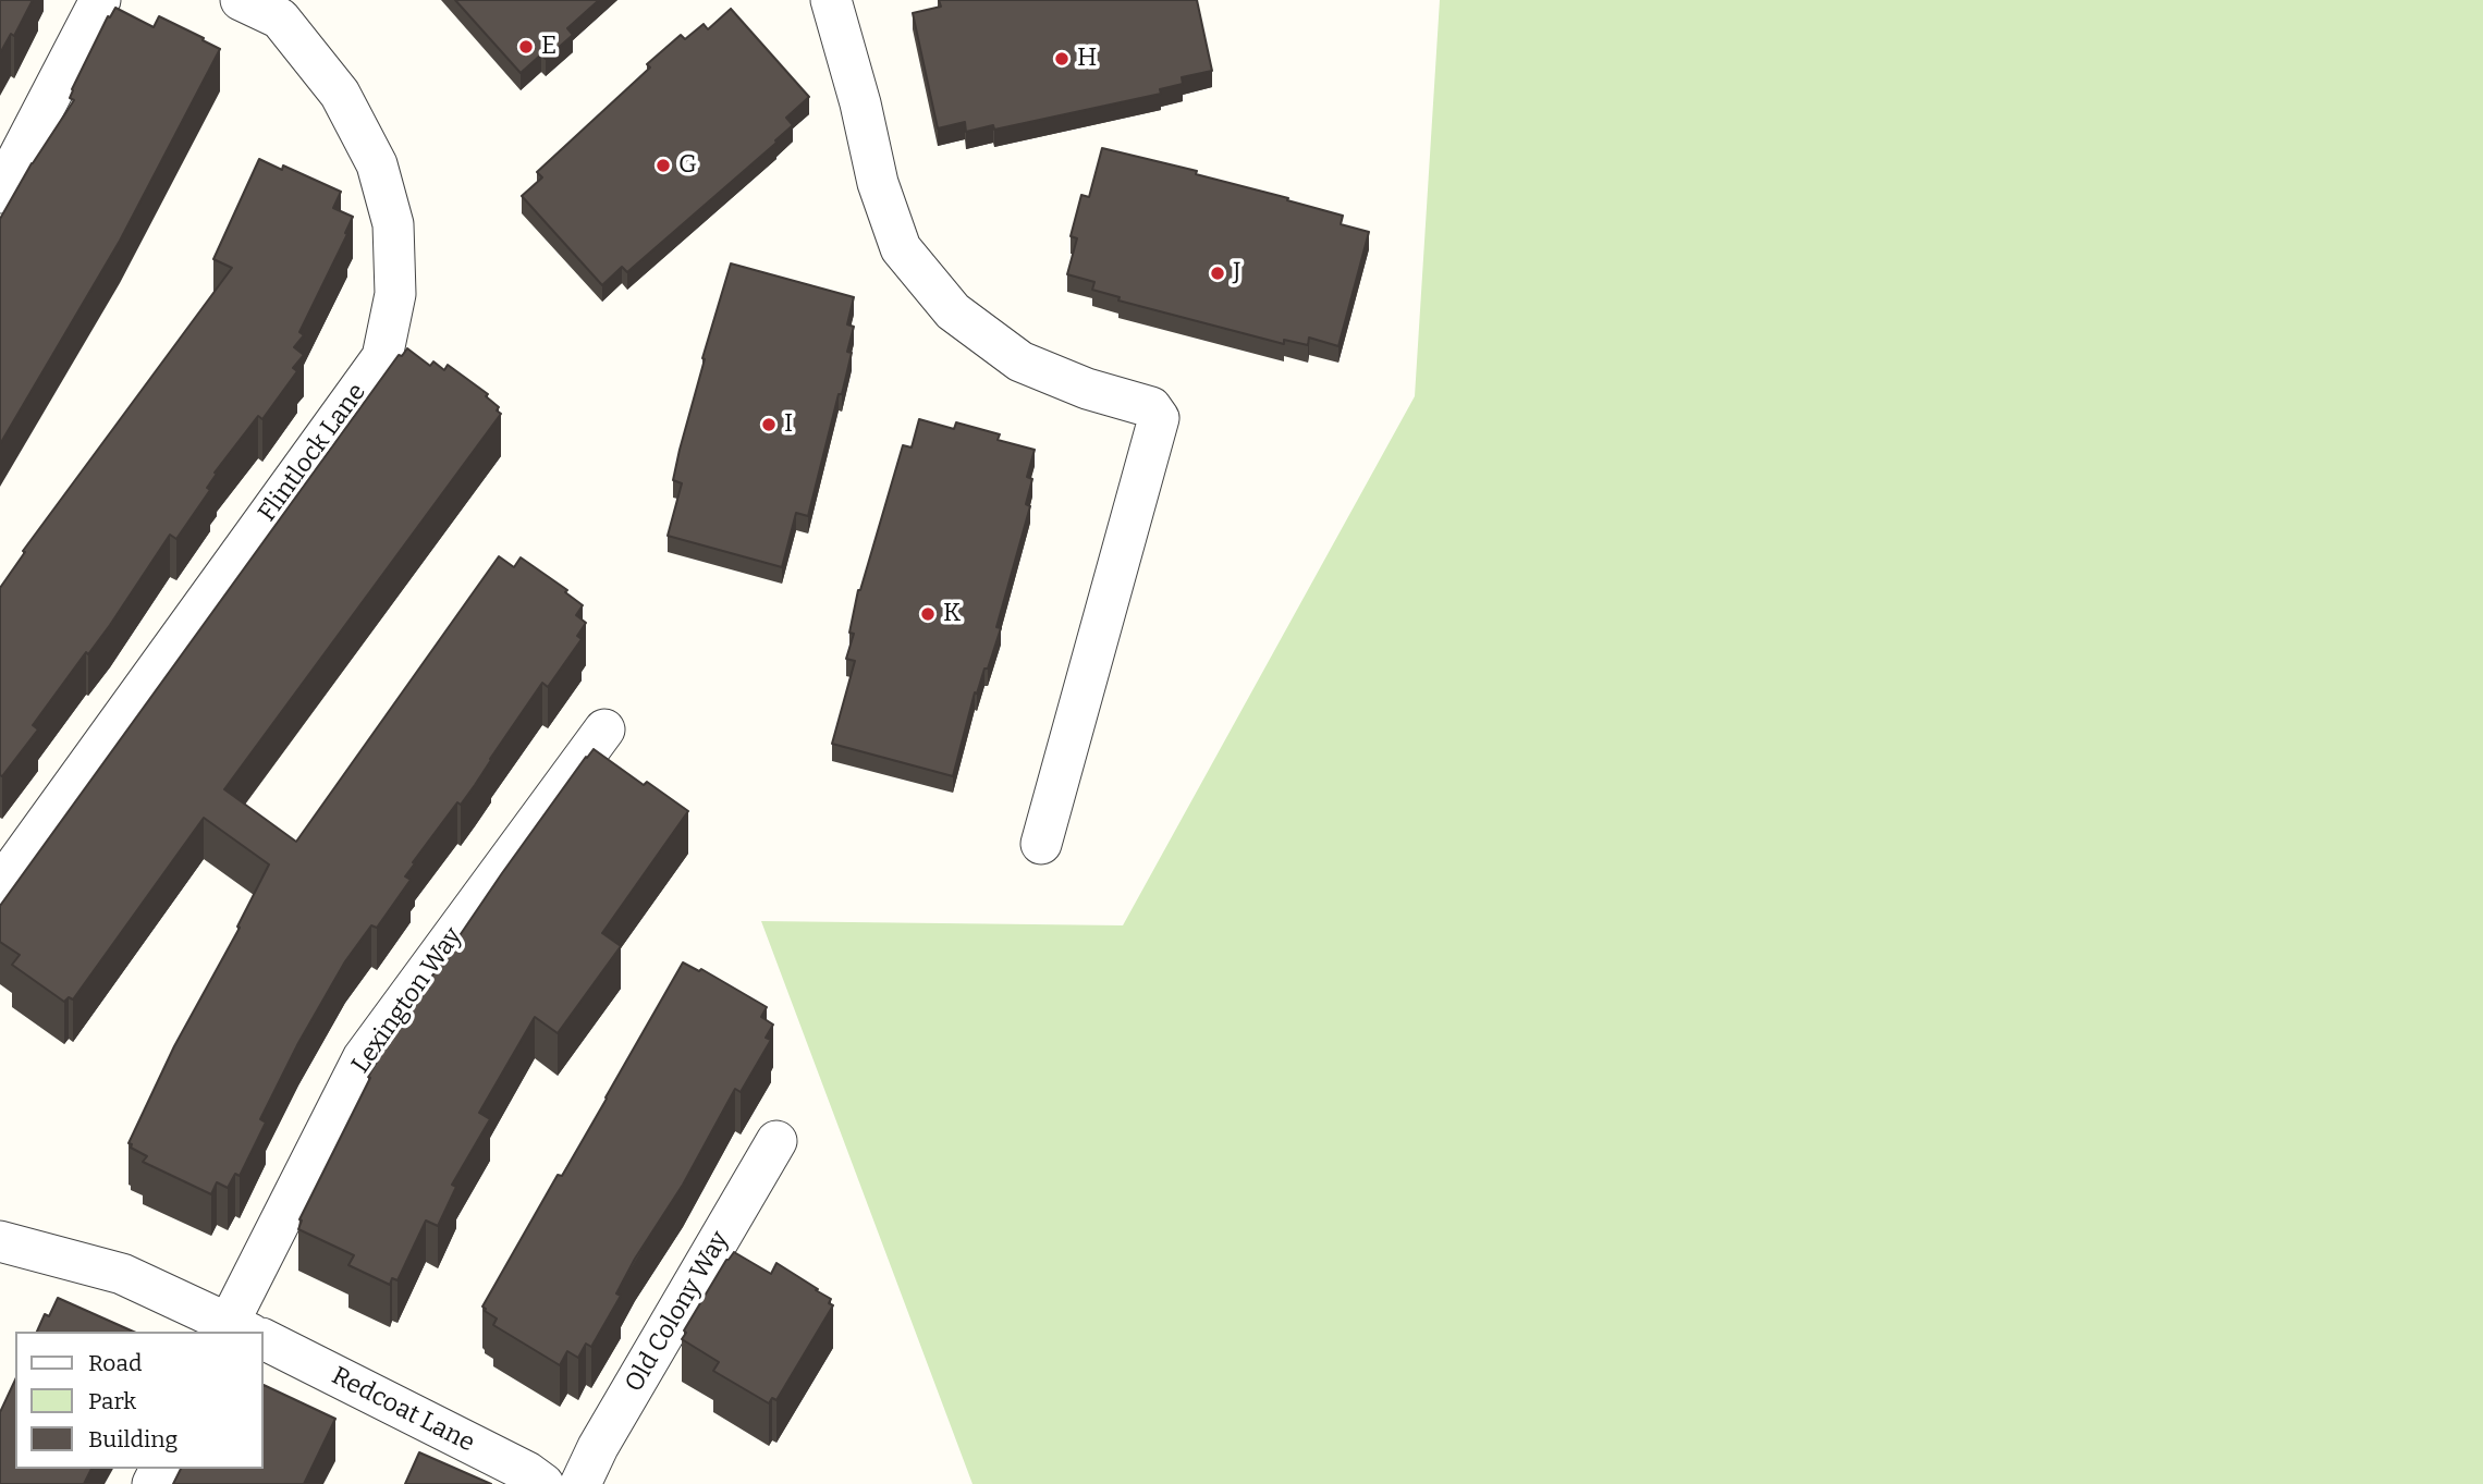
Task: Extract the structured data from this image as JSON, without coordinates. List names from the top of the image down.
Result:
{
  "streets": {
    "street": [
      "Flintlock Lane",
      "Lexington Way",
      "Old Colony Way",
      "Redcoat Lane"
    ]
  },
  "crossings": [
    ["Lexington Way", "Redcoat Lane"]
  ],
  "places": [
    "E",
    "H",
    "G",
    "J",
    "I",
    "K"
  ],
  "legend": ["Road", "Park", "Building"]
}
